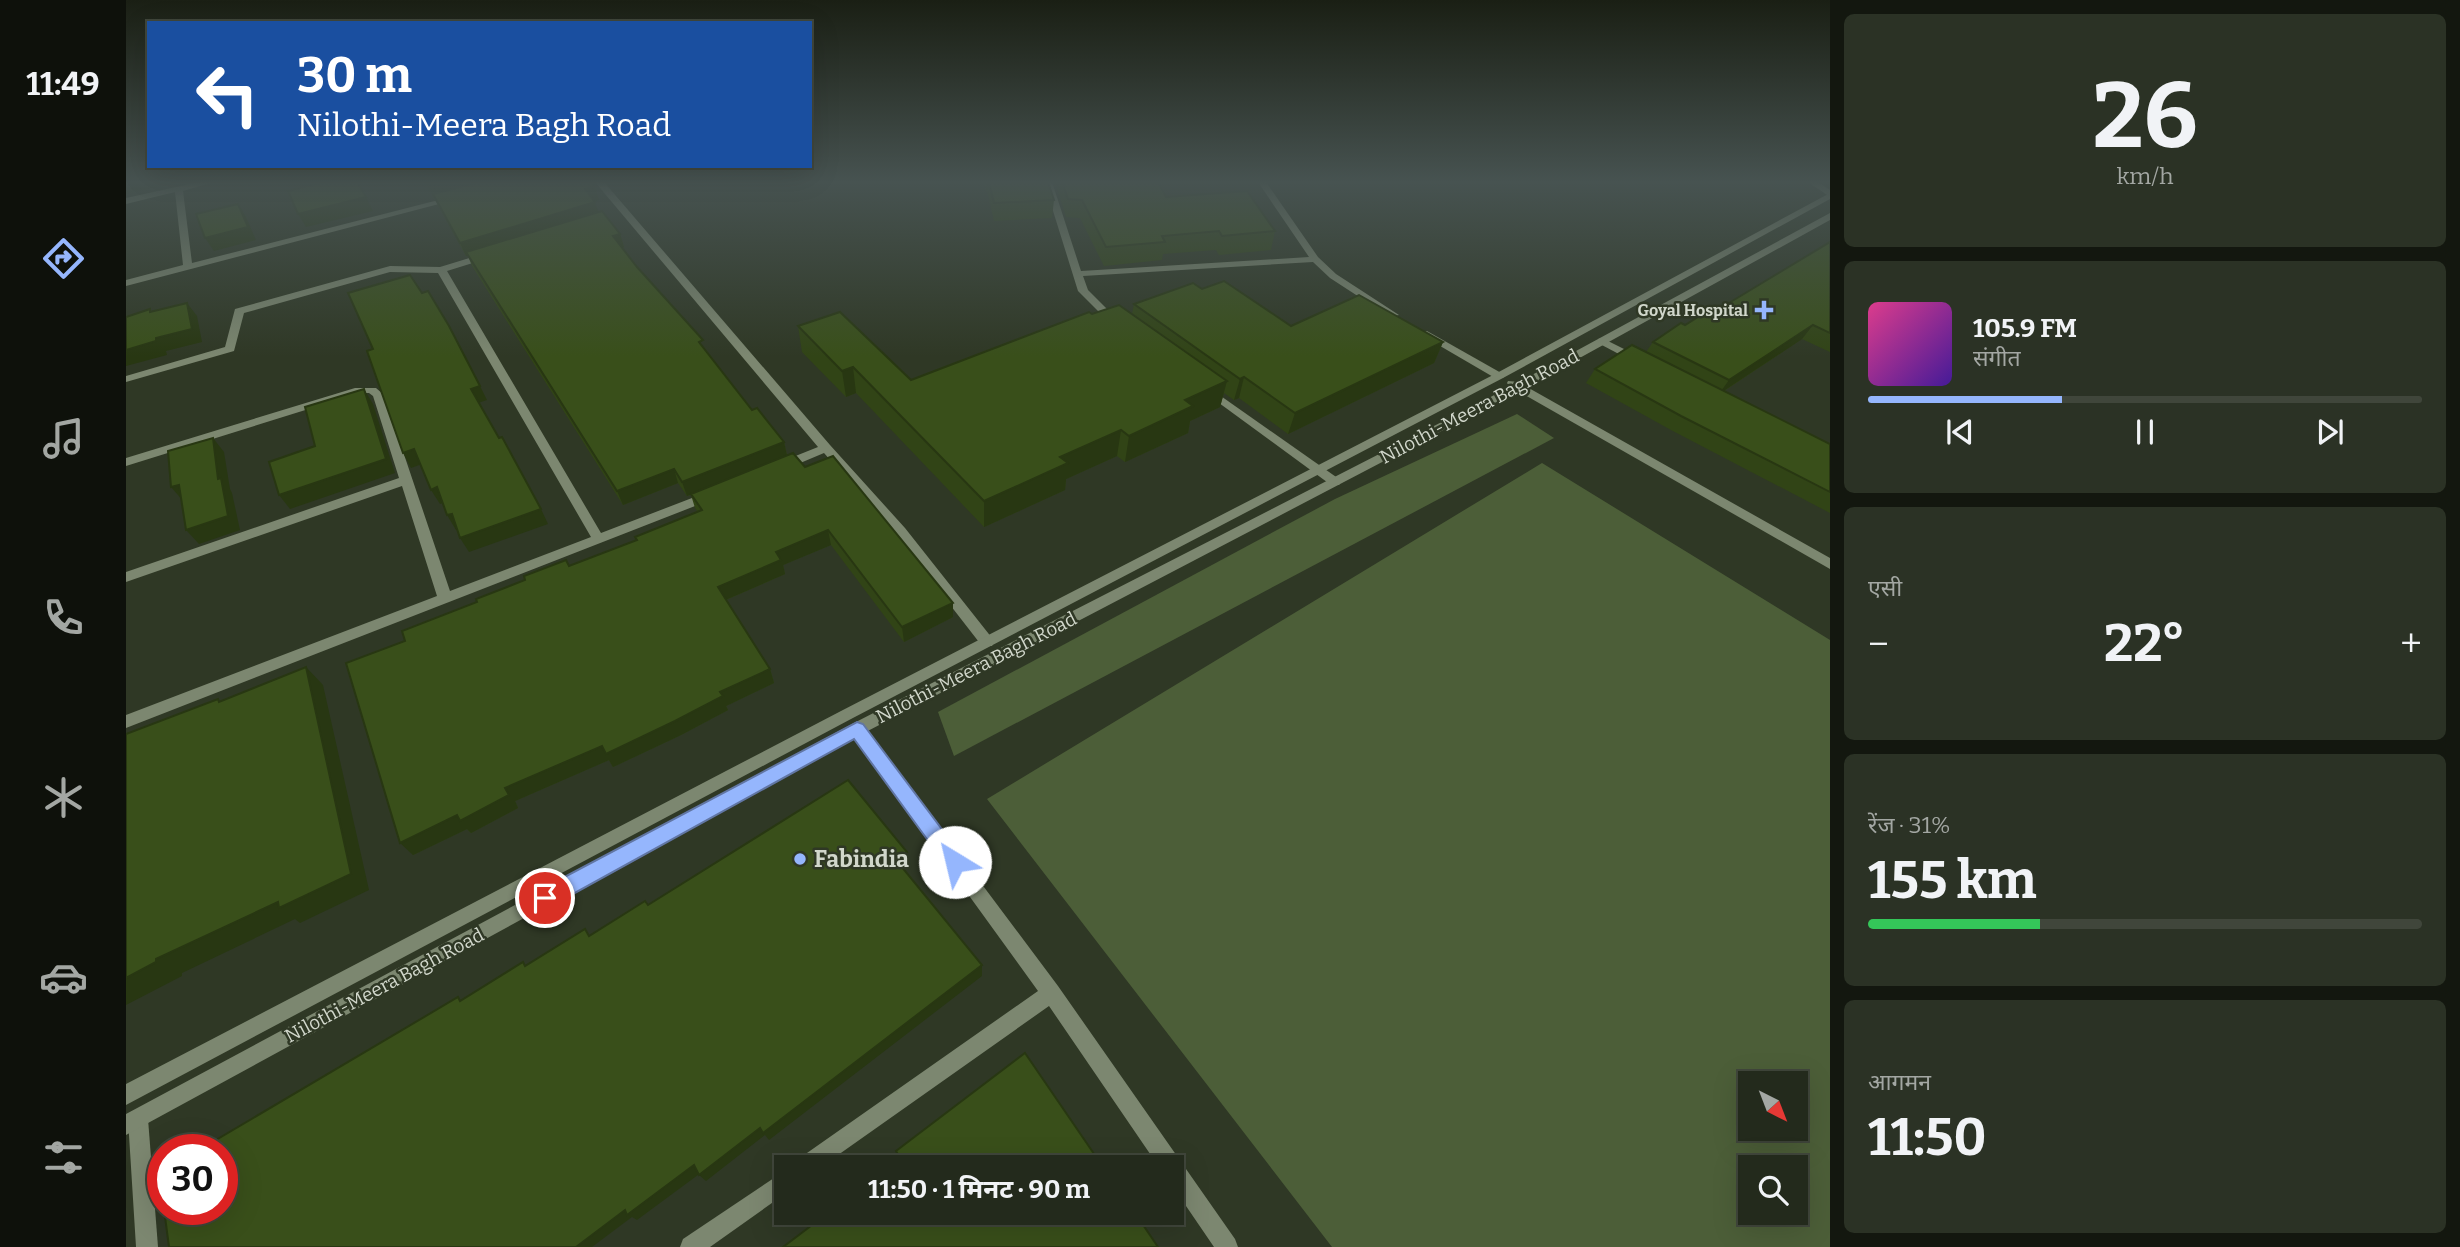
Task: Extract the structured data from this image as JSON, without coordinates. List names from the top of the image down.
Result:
{
  "streets": {
    "street": ["Nilothi-Meera Bagh Road"]
  },
  "places": {
    "health": ["Goyal Hospital"],
    "other": ["Fabindia"]
  },
  "north": "bottom right",
  "page": {
    "tabs": "11:49",
    "tile": [
      ["26", "km/h"],
      "एसी",
      ["रेंज · 31%", "155 km"],
      ["आगमन", "11:50"]
    ],
    "turn": ["30 m", "Nilothi-Meera Bagh Road"],
    "song": ["105.9 FM", "संगीत"],
    "heat": ["−", "22°", "+"],
    "limit": "30",
    "trip": "11:50 · 1 मिनट · 90 m"
  }
}
